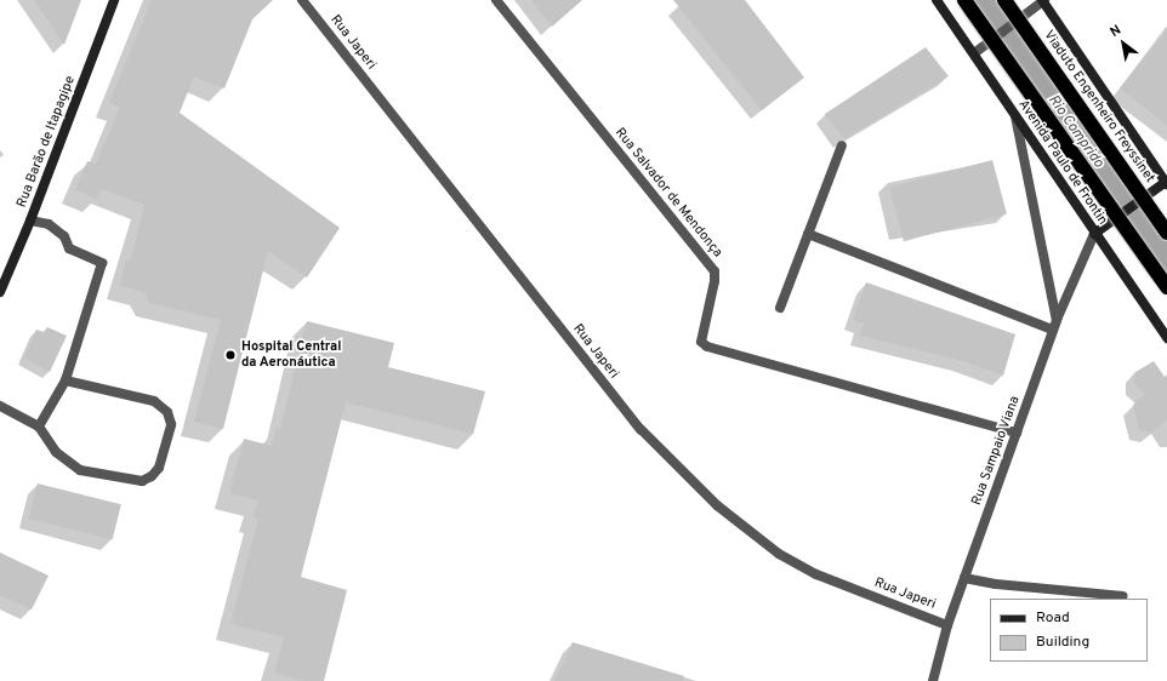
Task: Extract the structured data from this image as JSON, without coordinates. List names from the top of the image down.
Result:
{
  "streets": {
    "highway": ["Viaduto Engenheiro Freyssinet"],
    "main road": ["Rua Barão de Itapagipe", "Avenida Paulo de Frontin"],
    "street": ["Rua Japeri", "Rua Salvador de Mendonça", "Rua Sampaio Viana"]
  },
  "crossings": [
    ["Rua Japeri", "Rua Sampaio Viana"],
    ["Avenida Paulo de Frontin", "Rua Sampaio Viana"],
    ["Rua Salvador de Mendonça", "Rua Sampaio Viana"]
  ],
  "water": ["Rio Comprido"],
  "places": ["Hospital Central da Aeronáutica"],
  "legend": ["Road", "Building"],
  "north": "top left"
}
